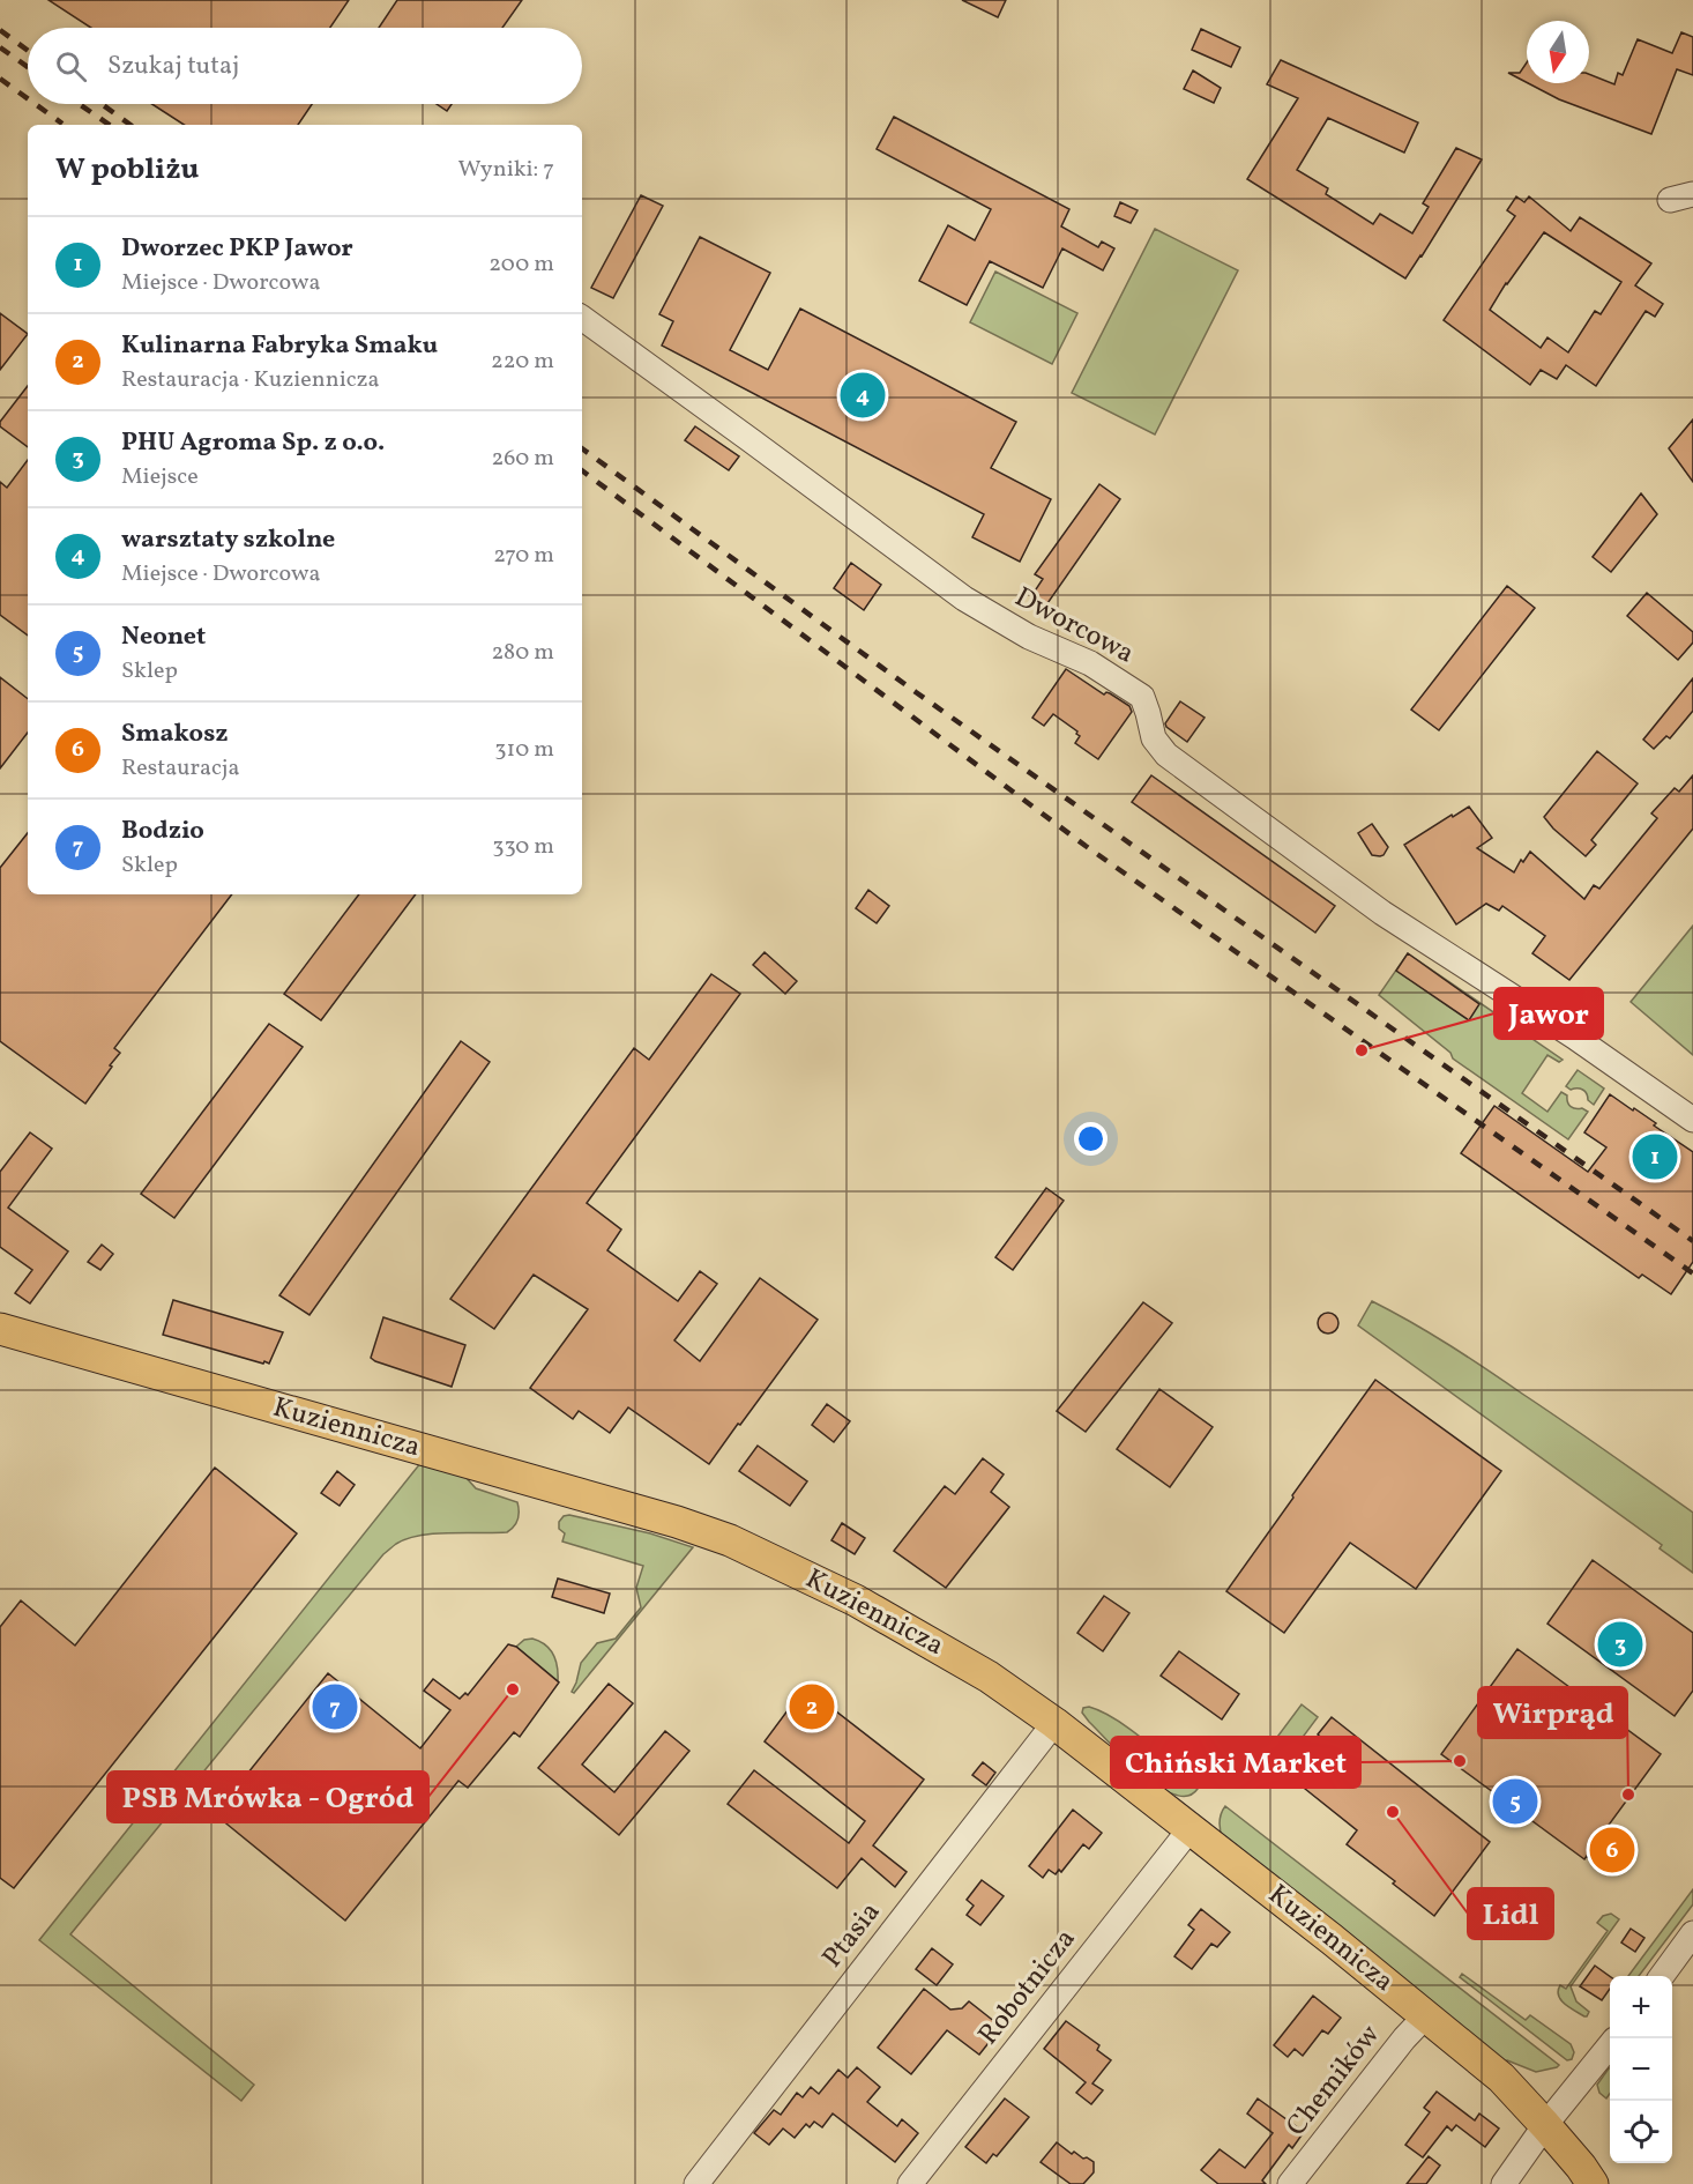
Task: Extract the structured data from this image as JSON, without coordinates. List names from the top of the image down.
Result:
{
  "streets": {
    "main road": ["Kuziennicza"],
    "street": [
      "Dworcowa",
      "Ptasia",
      "Robotnicza",
      "Chemików"
    ]
  },
  "crossings": [
    ["Kuziennicza", "Ptasia"],
    ["Kuziennicza", "Robotnicza"],
    ["Kuziennicza", "Chemików"]
  ],
  "places": [
    "Jawor",
    "PSB Mrówka - Ogród",
    "Chiński Market",
    "Wirprąd",
    "Lidl"
  ],
  "north": "bottom",
  "page": {
    "search": "Szukaj tutaj",
    "heading": ["W pobliżu", "Wyniki: 7"],
    "list": [
      {
        "mark": "1",
        "name": "Dworzec PKP Jawor",
        "note": "Miejsce · Dworcowa",
        "value": "200 m"
      },
      {
        "mark": "2",
        "name": "Kulinarna Fabryka Smaku",
        "note": "Restauracja · Kuziennicza",
        "value": "220 m"
      },
      {
        "mark": "3",
        "name": "PHU Agroma Sp. z o.o.",
        "note": "Miejsce",
        "value": "260 m"
      },
      {
        "mark": "4",
        "name": "warsztaty szkolne",
        "note": "Miejsce · Dworcowa",
        "value": "270 m"
      },
      {
        "mark": "5",
        "name": "Neonet",
        "note": "Sklep",
        "value": "280 m"
      },
      {
        "mark": "6",
        "name": "Smakosz",
        "note": "Restauracja",
        "value": "310 m"
      },
      {
        "mark": "7",
        "name": "Bodzio",
        "note": "Sklep",
        "value": "330 m"
      }
    ],
    "pins": [
      "4",
      "1",
      "3",
      "2",
      "7",
      "5",
      "6"
    ],
    "map_buttons": ["+", "−"]
  }
}
